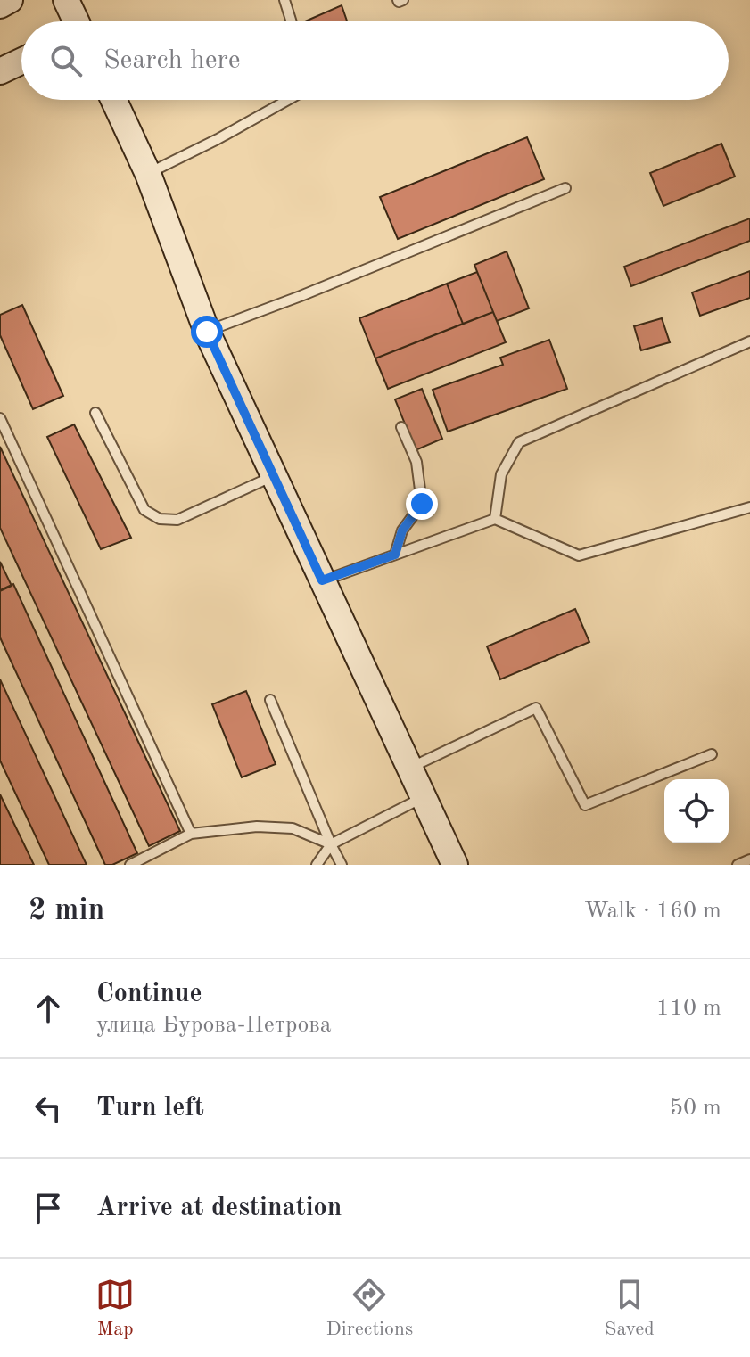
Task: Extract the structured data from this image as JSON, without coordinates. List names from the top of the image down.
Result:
{
  "page": {
    "search": "Search here",
    "heading": ["2 min", "Walk · 160 m"],
    "list": [
      ["Continue", "улица Бурова-Петрова", "110 m"],
      ["Turn left", "50 m"],
      "Arrive at destination"
    ],
    "nav": ["Map", "Directions", "Saved"]
  }
}
